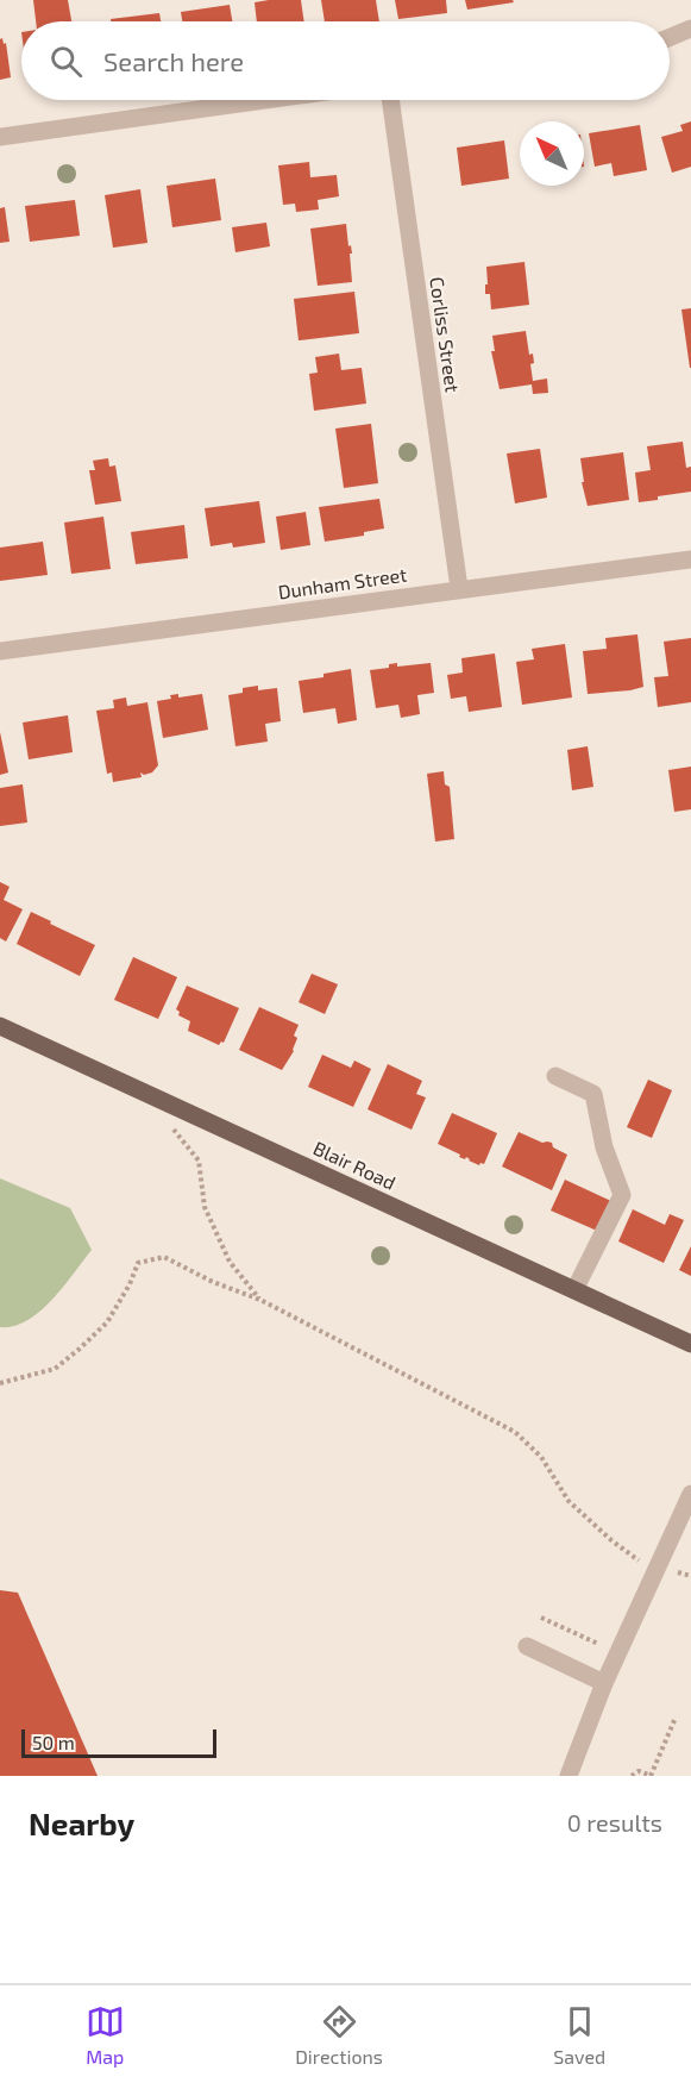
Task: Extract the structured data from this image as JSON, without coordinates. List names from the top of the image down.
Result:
{
  "streets": {
    "main road": ["Blair Road"],
    "street": ["Corliss Street", "Dunham Street"]
  },
  "crossings": [
    ["Corliss Street", "Dunham Street"]
  ],
  "scale_bar": "50 m",
  "north": "top left",
  "page": {
    "search": "Search here",
    "scale": "50 m",
    "heading": ["Nearby", "0 results"],
    "nav": ["Map", "Directions", "Saved"]
  }
}
